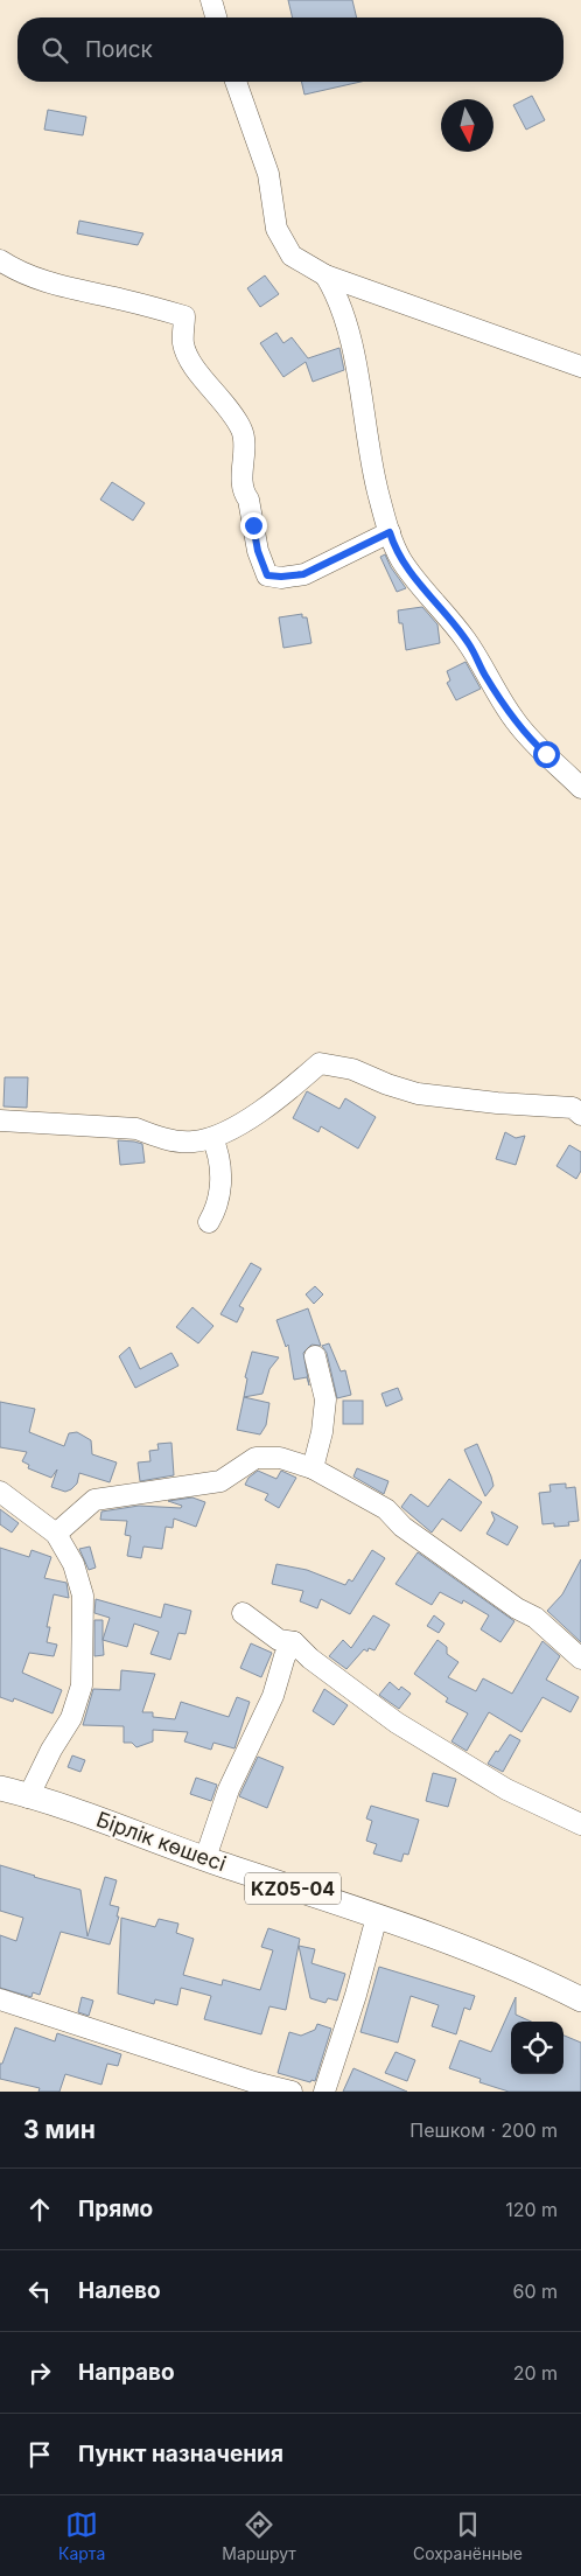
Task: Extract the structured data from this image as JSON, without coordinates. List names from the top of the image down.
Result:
{
  "streets": {
    "main road": ["Бірлік көшесі", "KZ05-04"]
  },
  "north": "bottom",
  "page": {
    "search": "Поиск",
    "heading": ["3 мин", "Пешком · 200 m"],
    "list": [
      ["Прямо", "120 m"],
      ["Налево", "60 m"],
      ["Направо", "20 m"],
      "Пункт назначения"
    ],
    "nav": ["Карта", "Маршрут", "Сохранённые"]
  }
}
